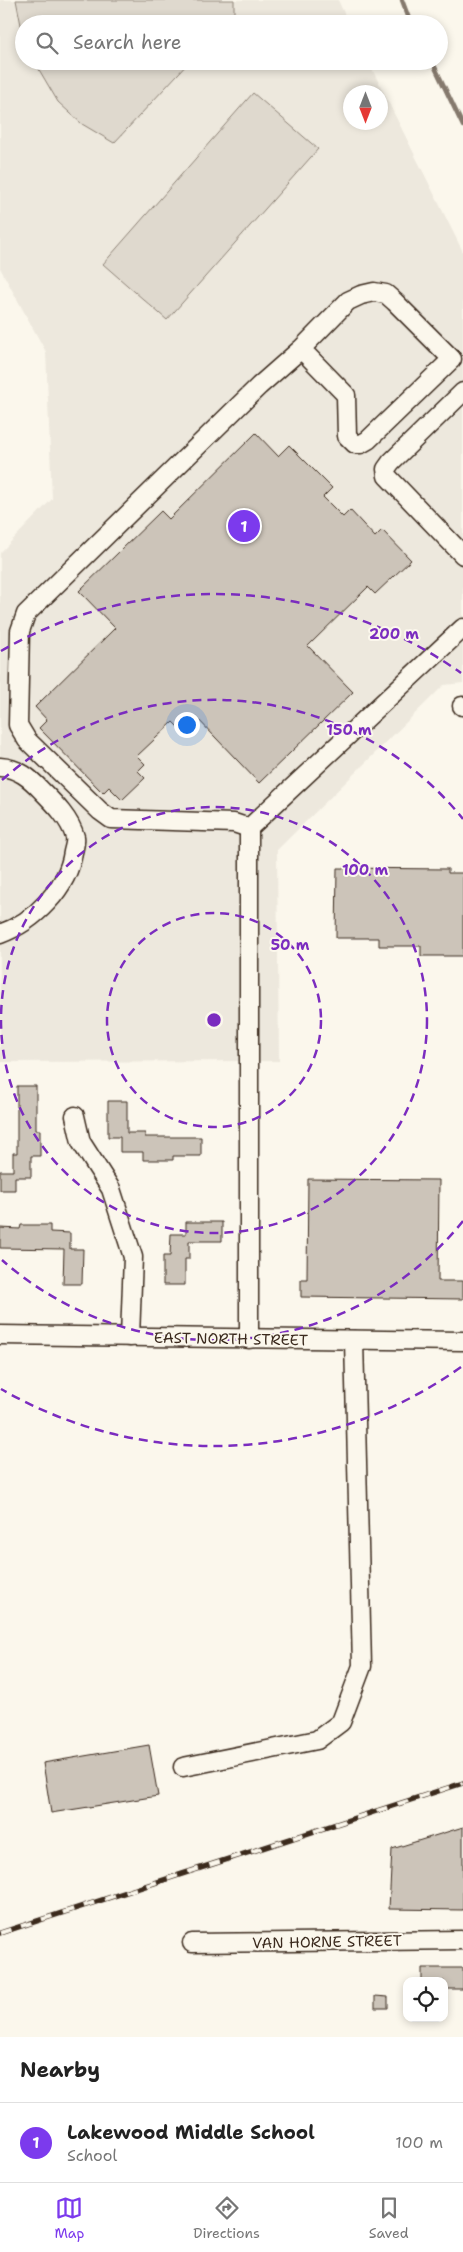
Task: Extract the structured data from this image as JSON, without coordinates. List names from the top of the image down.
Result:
{
  "streets": {
    "street": ["EAST NORTH STREET", "VAN HORNE STREET"]
  },
  "north": "bottom",
  "page": {
    "search": "Search here",
    "pins": "1",
    "heading": "Nearby",
    "list": [
      {
        "mark": "1",
        "name": "Lakewood Middle School",
        "note": "School",
        "value": "100 m"
      }
    ],
    "nav": ["Map", "Directions", "Saved"]
  },
  "rings": [
    "200 m",
    "150 m",
    "100 m",
    "50 m"
  ]
}
